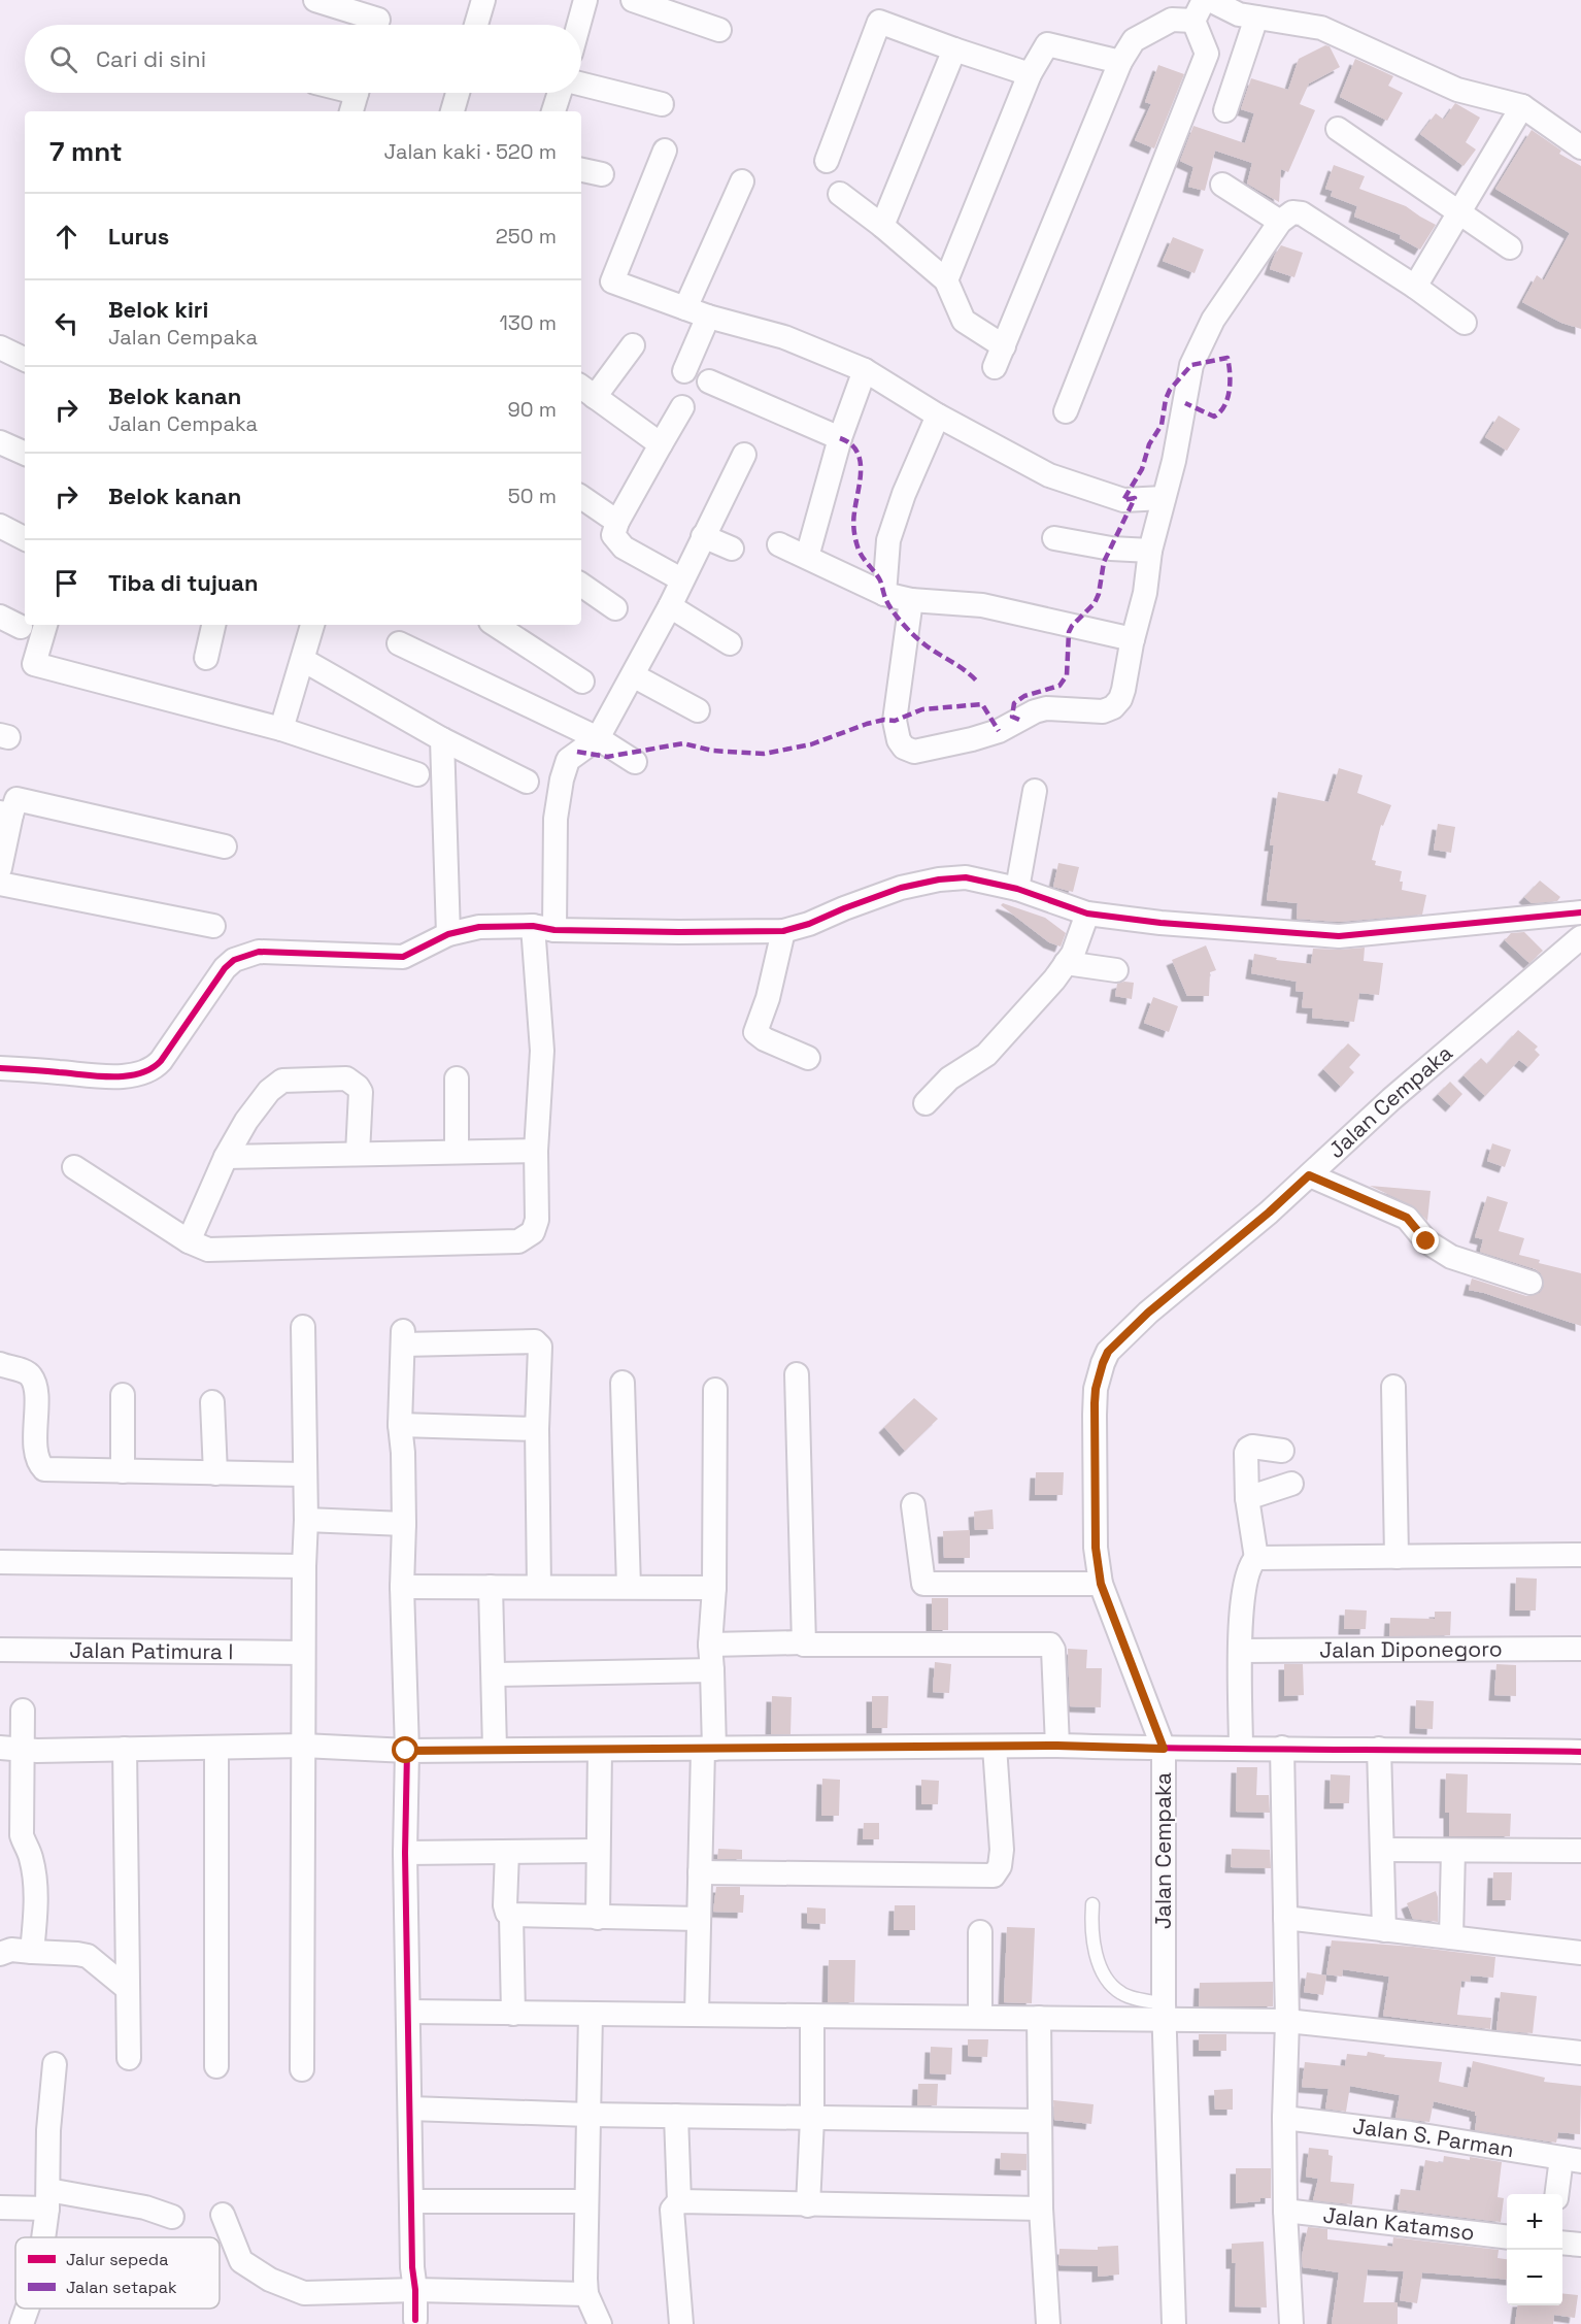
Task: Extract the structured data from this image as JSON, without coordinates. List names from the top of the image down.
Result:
{
  "streets": {
    "street": [
      "Jalan Cempaka",
      "Jalan Diponegoro",
      "Jalan Patimura l",
      "Jalan S. Parman",
      "Jalan Katamso"
    ]
  },
  "legend": ["Jalur sepeda", "Jalan setapak"],
  "page": {
    "search": "Cari di sini",
    "heading": ["7 mnt", "Jalan kaki · 520 m"],
    "list": [
      ["Lurus", "250 m"],
      ["Belok kiri", "Jalan Cempaka", "130 m"],
      ["Belok kanan", "Jalan Cempaka", "90 m"],
      ["Belok kanan", "50 m"],
      "Tiba di tujuan"
    ],
    "map_buttons": ["+", "−"]
  }
}
